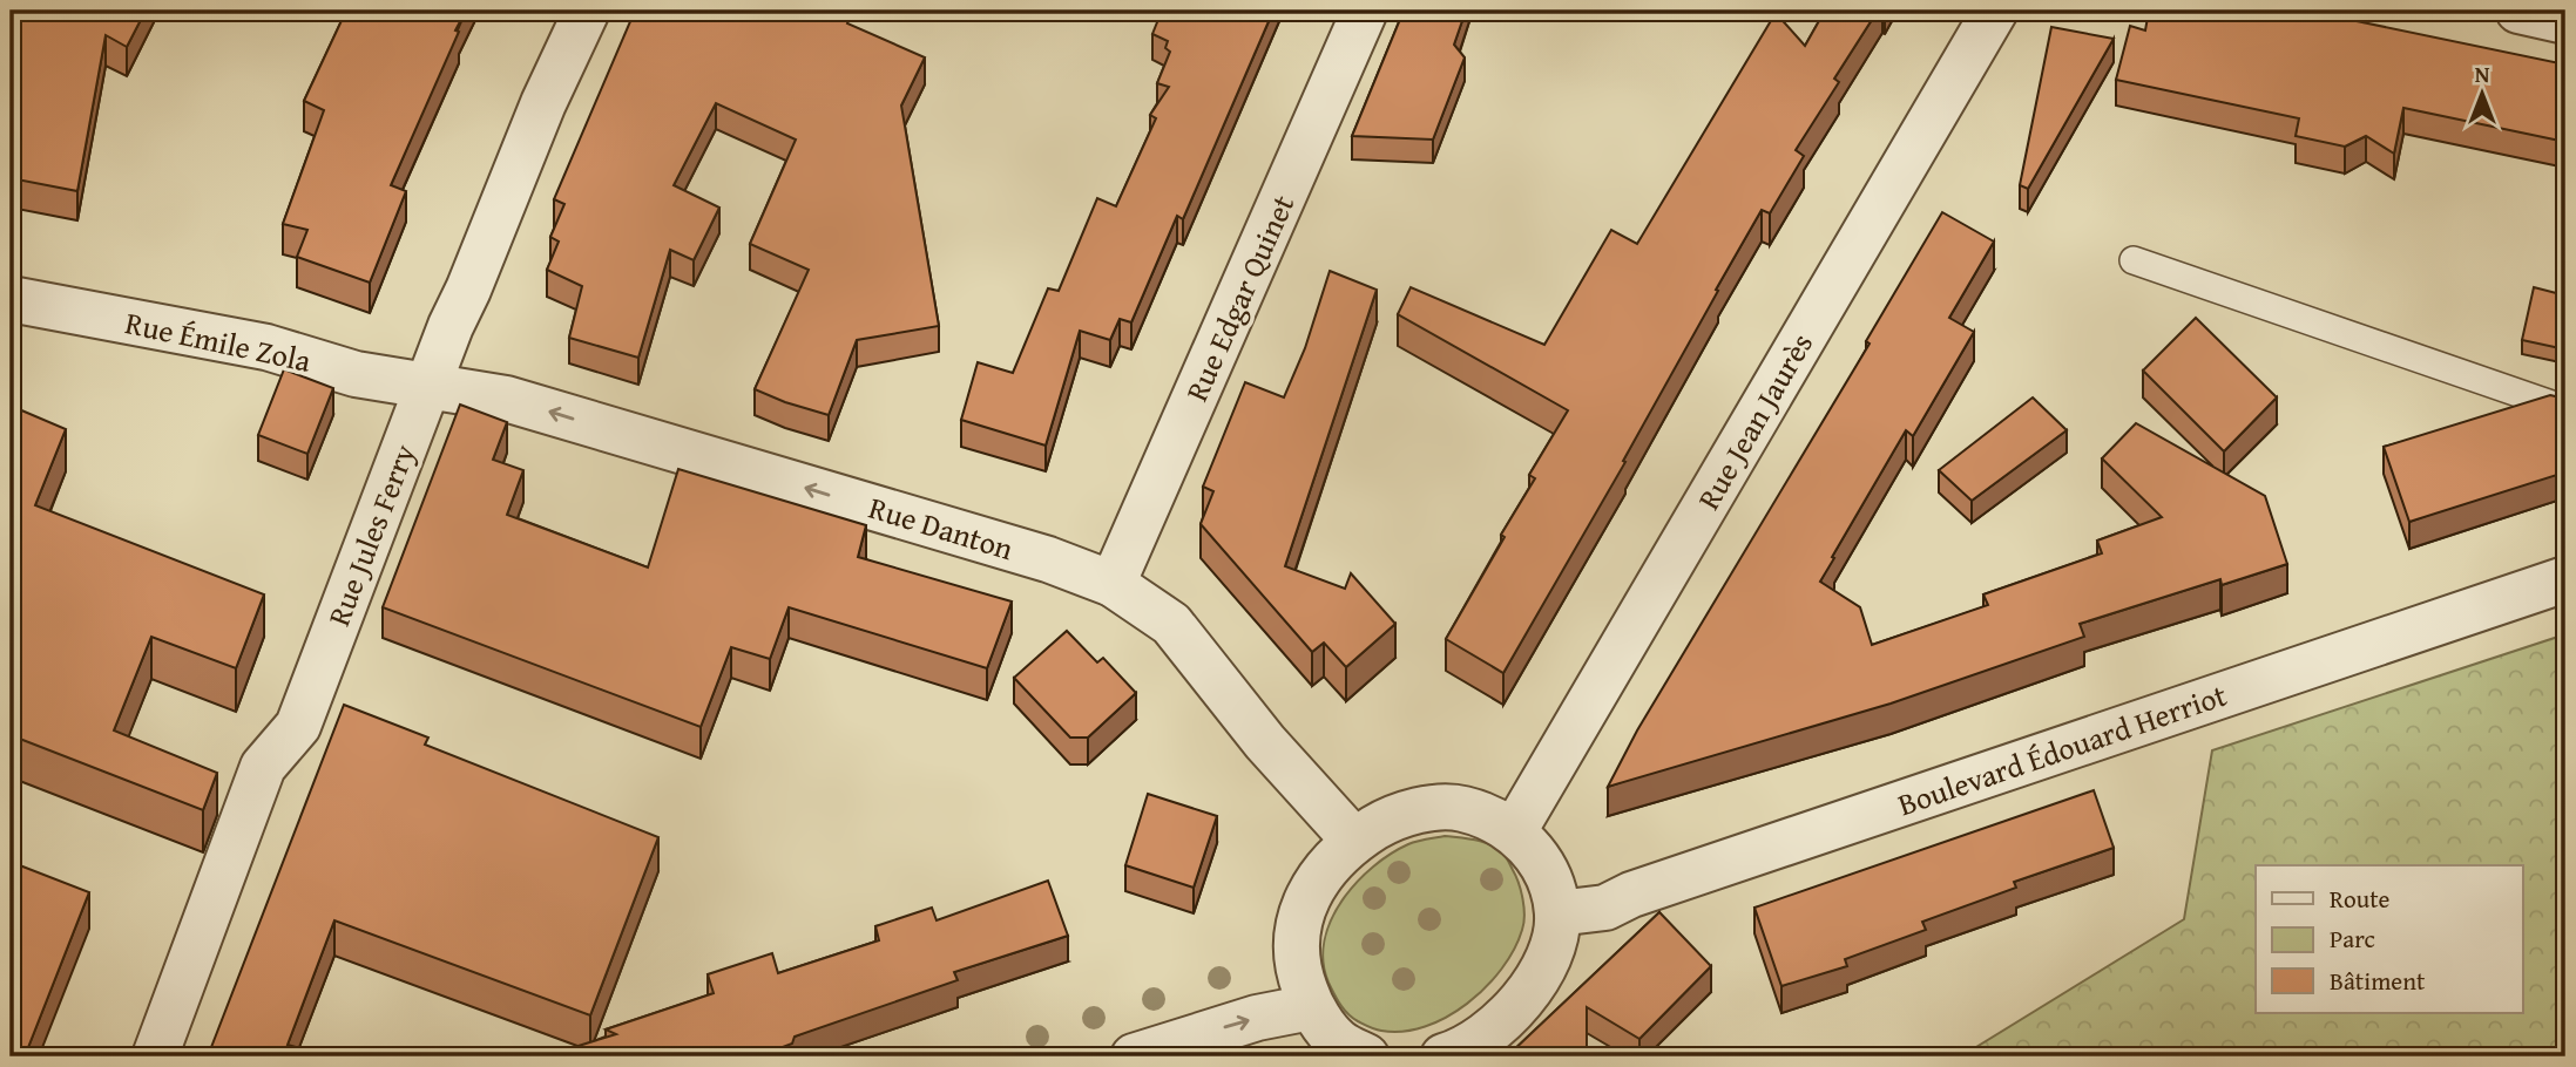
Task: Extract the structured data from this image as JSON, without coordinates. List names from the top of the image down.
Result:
{
  "streets": {
    "street": [
      "Rue Edgar Quinet",
      "Rue Émile Zola",
      "Rue Jean Jaurès",
      "Rue Danton",
      "Rue Jules Ferry",
      "Boulevard Édouard Herriot"
    ]
  },
  "crossings": [
    ["Rue Edgar Quinet", "Rue Danton"],
    ["Rue Émile Zola", "Rue Danton"],
    ["Rue Émile Zola", "Rue Jules Ferry"],
    ["Rue Danton", "Rue Jules Ferry"]
  ],
  "one_way": ["Rue Danton"],
  "legend": ["Route", "Parc", "Bâtiment"],
  "north": "top"
}
